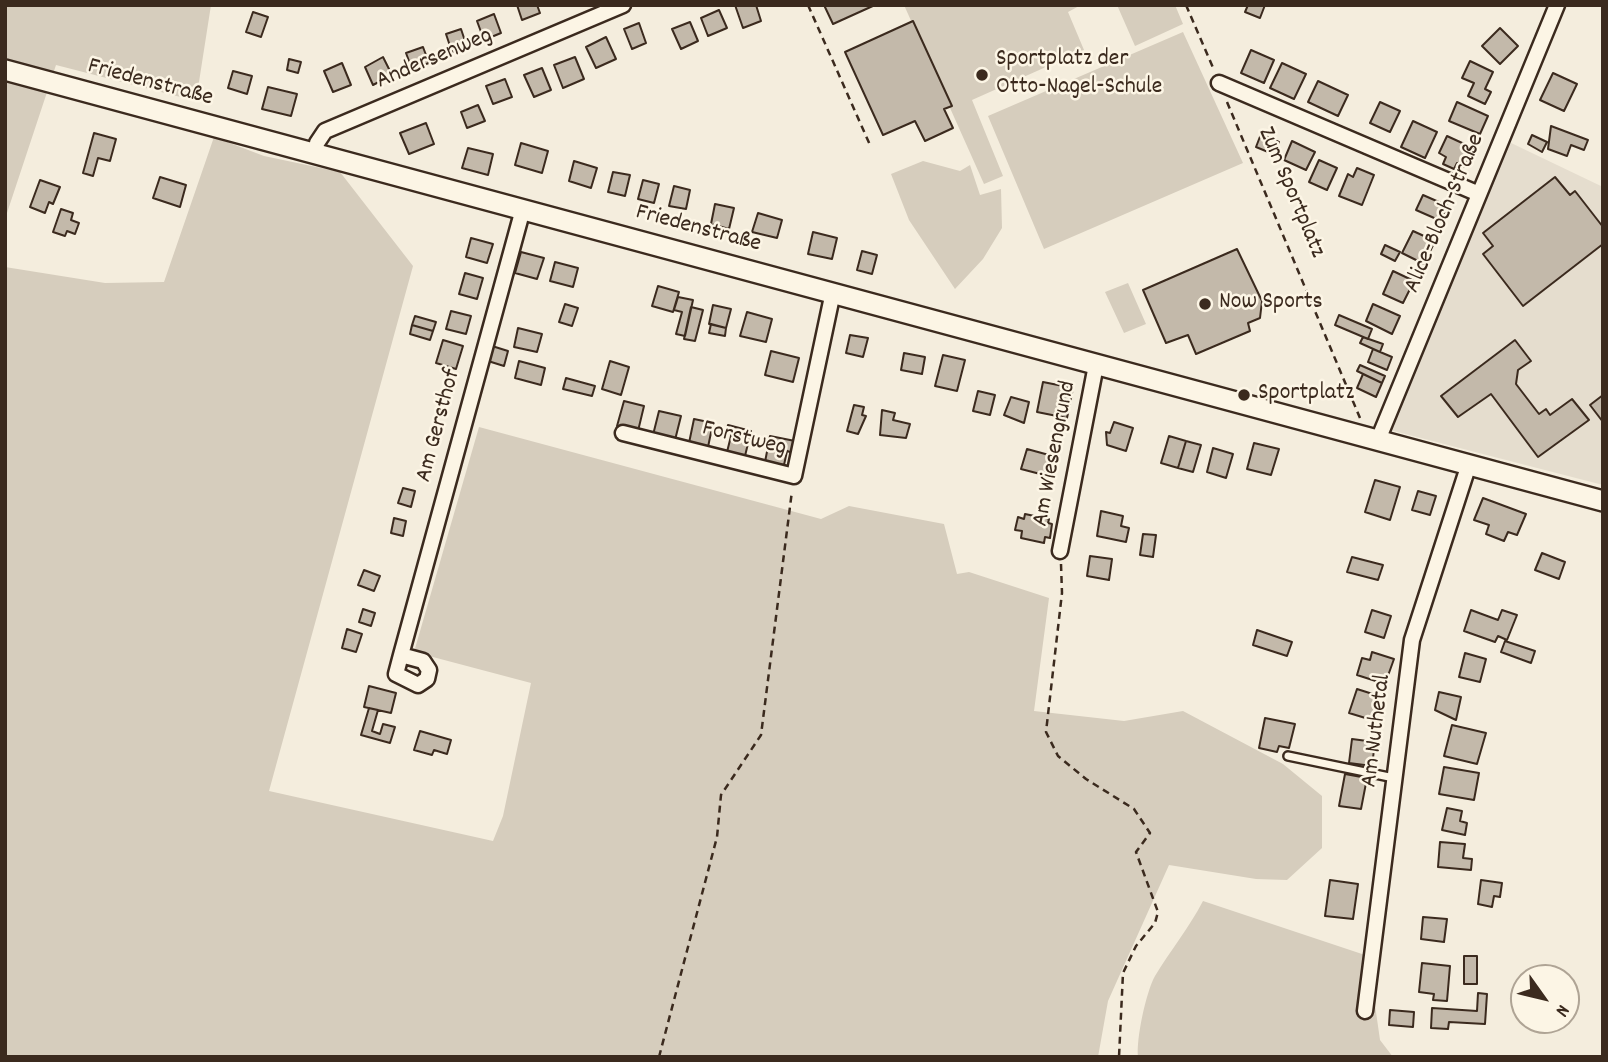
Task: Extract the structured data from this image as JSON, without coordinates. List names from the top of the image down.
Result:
{
  "streets": {
    "main road": ["Friedenstraße"],
    "street": [
      "Andersenweg",
      "Zum Sportplatz",
      "Alice-Bloch-Straße",
      "Am Gersthof",
      "Forstweg",
      "Am Wiesengrund",
      "Am Nuthetal"
    ]
  },
  "crossings": [
    ["Andersenweg", "Friedenstraße"],
    ["Friedenstraße", "Zum Sportplatz"],
    ["Friedenstraße", "Alice-Bloch-Straße"],
    ["Friedenstraße", "Am Gersthof"],
    ["Friedenstraße", "Forstweg"],
    ["Friedenstraße", "Am Wiesengrund"],
    ["Friedenstraße", "Am Nuthetal"],
    ["Zum Sportplatz", "Alice-Bloch-Straße"]
  ],
  "places": ["Sportplatz der Otto-Nagel-Schule", "Now Sports", "Sportplatz"],
  "north": "bottom right"
}
